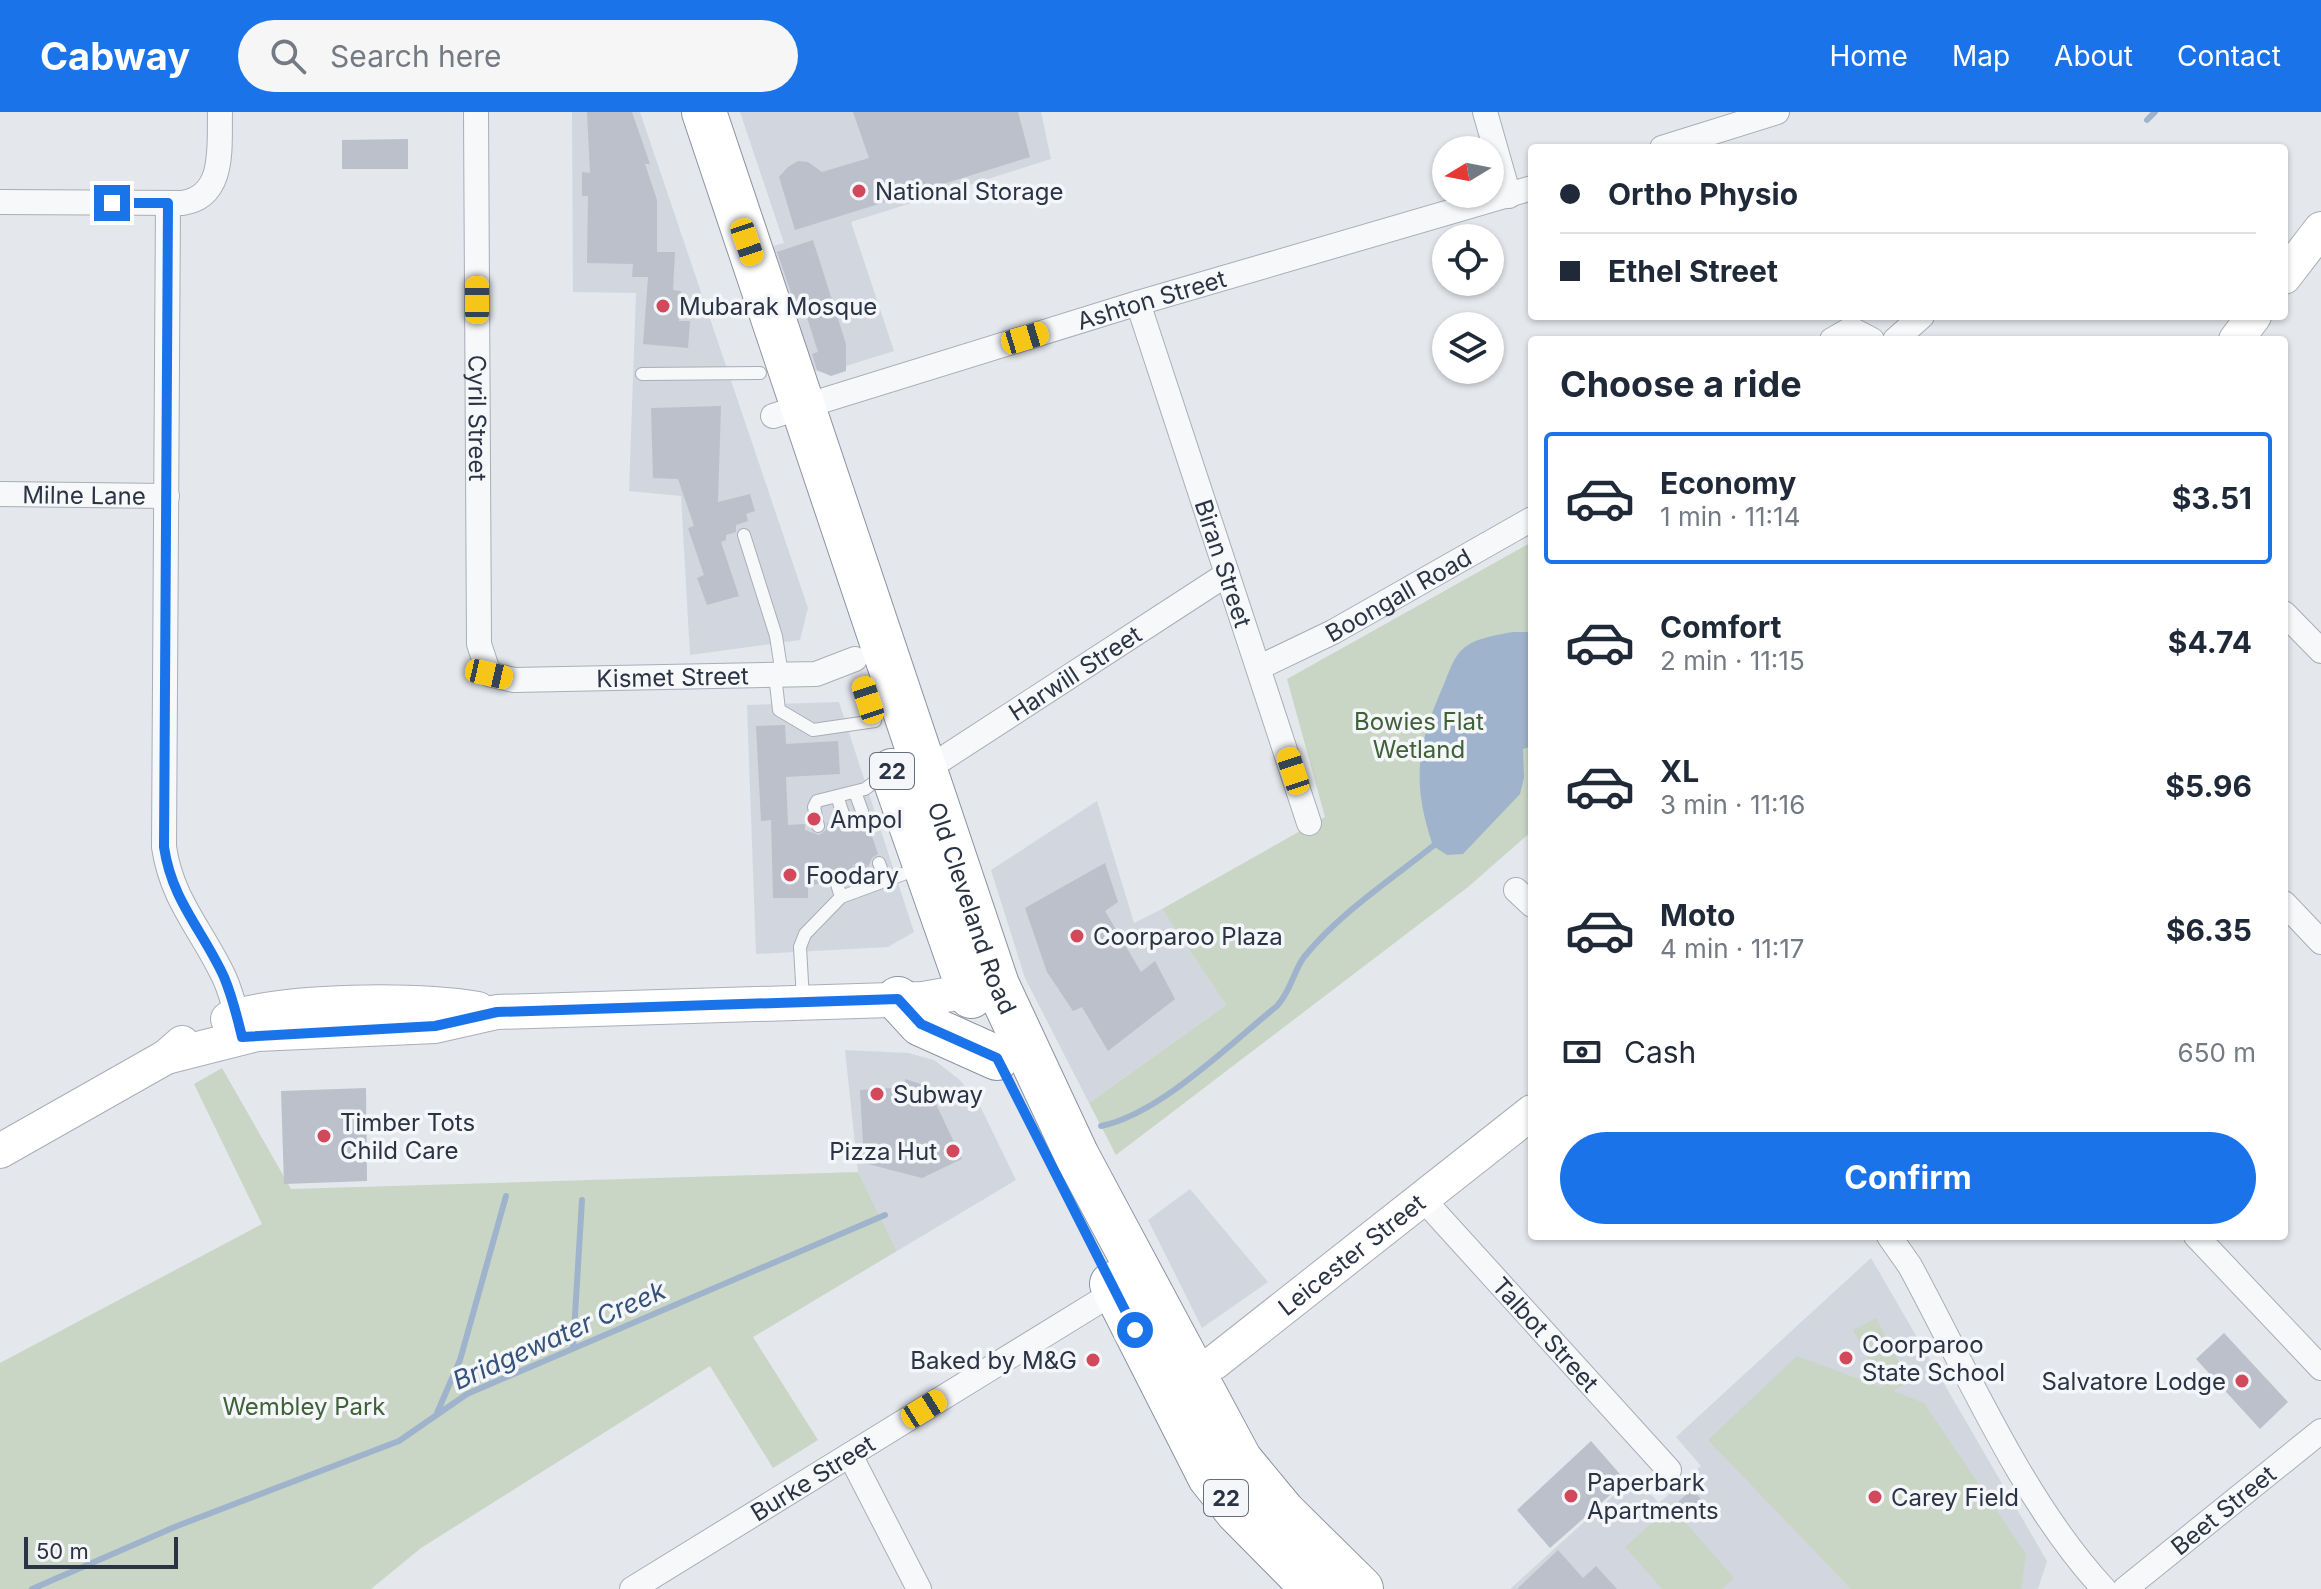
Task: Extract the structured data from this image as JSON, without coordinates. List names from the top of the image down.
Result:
{
  "streets": {
    "highway": ["22", "Old Cleveland Road"],
    "main road": ["Leicester Street"],
    "street": [
      "Ashton Street",
      "Cyril Street",
      "Milne Lane",
      "Biran Street",
      "Boongall Road",
      "Harwill Street",
      "Kismet Street",
      "Talbot Street",
      "Burke Street",
      "Beet Street"
    ]
  },
  "crossings": [
    ["Ashton Street", "Biran Street"],
    ["Ashton Street", "Old Cleveland Road"],
    ["Cyril Street", "Kismet Street"],
    ["Biran Street", "Boongall Road"],
    ["Biran Street", "Harwill Street"],
    ["Harwill Street", "Old Cleveland Road"],
    ["Kismet Street", "Old Cleveland Road"],
    ["Old Cleveland Road", "Leicester Street"],
    ["Old Cleveland Road", "Burke Street"],
    ["Leicester Street", "Talbot Street"]
  ],
  "water": ["Bridgewater Creek"],
  "parks": ["Bowies Flat Wetland", "Wembley Park"],
  "places": [
    "National Storage",
    "Mubarak Mosque",
    "Ampol",
    "Foodary",
    "Coorparoo Plaza",
    "Subway",
    "Timber Tots Child Care",
    "Pizza Hut",
    "Coorparoo State School",
    "Baked by M&G",
    "Salvatore Lodge",
    "Paperbark Apartments",
    "Carey Field"
  ],
  "scale_bar": "50 m",
  "north": "left",
  "page": {
    "header": "Cabway",
    "search": "Search here",
    "nav": [
      "Home",
      "Map",
      "About",
      "Contact"
    ],
    "banner": ["Ortho Physio", "Ethel Street"],
    "heading": "Choose a ride",
    "list": [
      {
        "name": "Economy",
        "note": "1 min · 11:14",
        "value": "$3.51"
      },
      {
        "name": "Comfort",
        "note": "2 min · 11:15",
        "value": "$4.74"
      },
      {
        "name": "XL",
        "note": "3 min · 11:16",
        "value": "$5.96"
      },
      {
        "name": "Moto",
        "note": "4 min · 11:17",
        "value": "$6.35"
      }
    ],
    "pay": ["Cash", "650 m"],
    "buttons": "Confirm",
    "scale": "50 m"
  }
}
